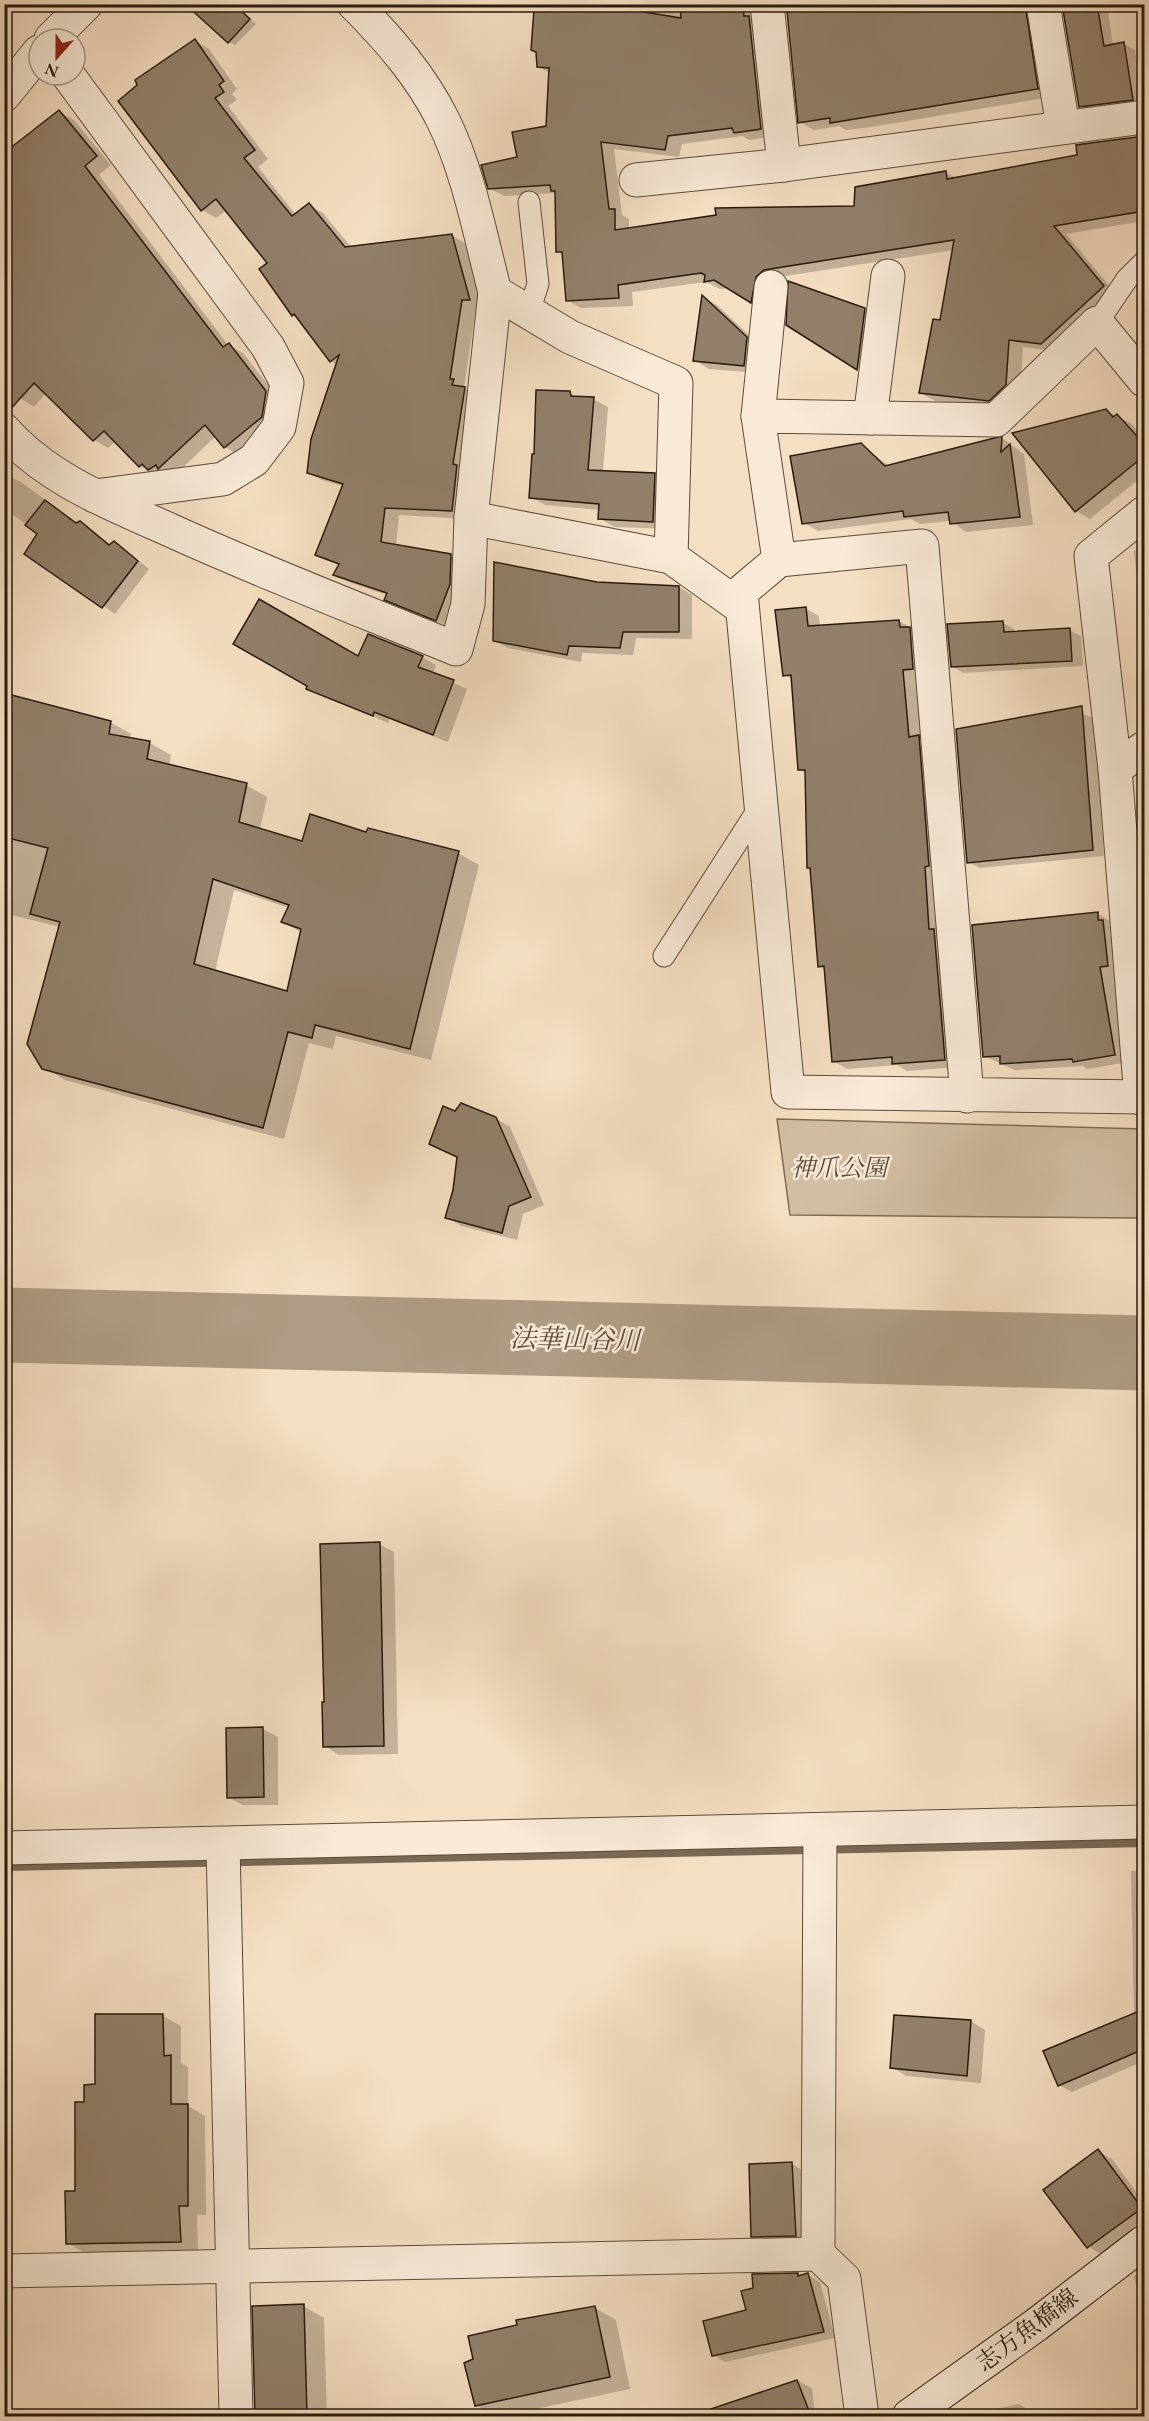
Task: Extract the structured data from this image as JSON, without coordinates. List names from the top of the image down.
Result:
{
  "streets": {
    "street": ["志方魚橋線"]
  },
  "water": ["法華山谷川"],
  "parks": ["神爪公園"],
  "north": "bottom"
}
